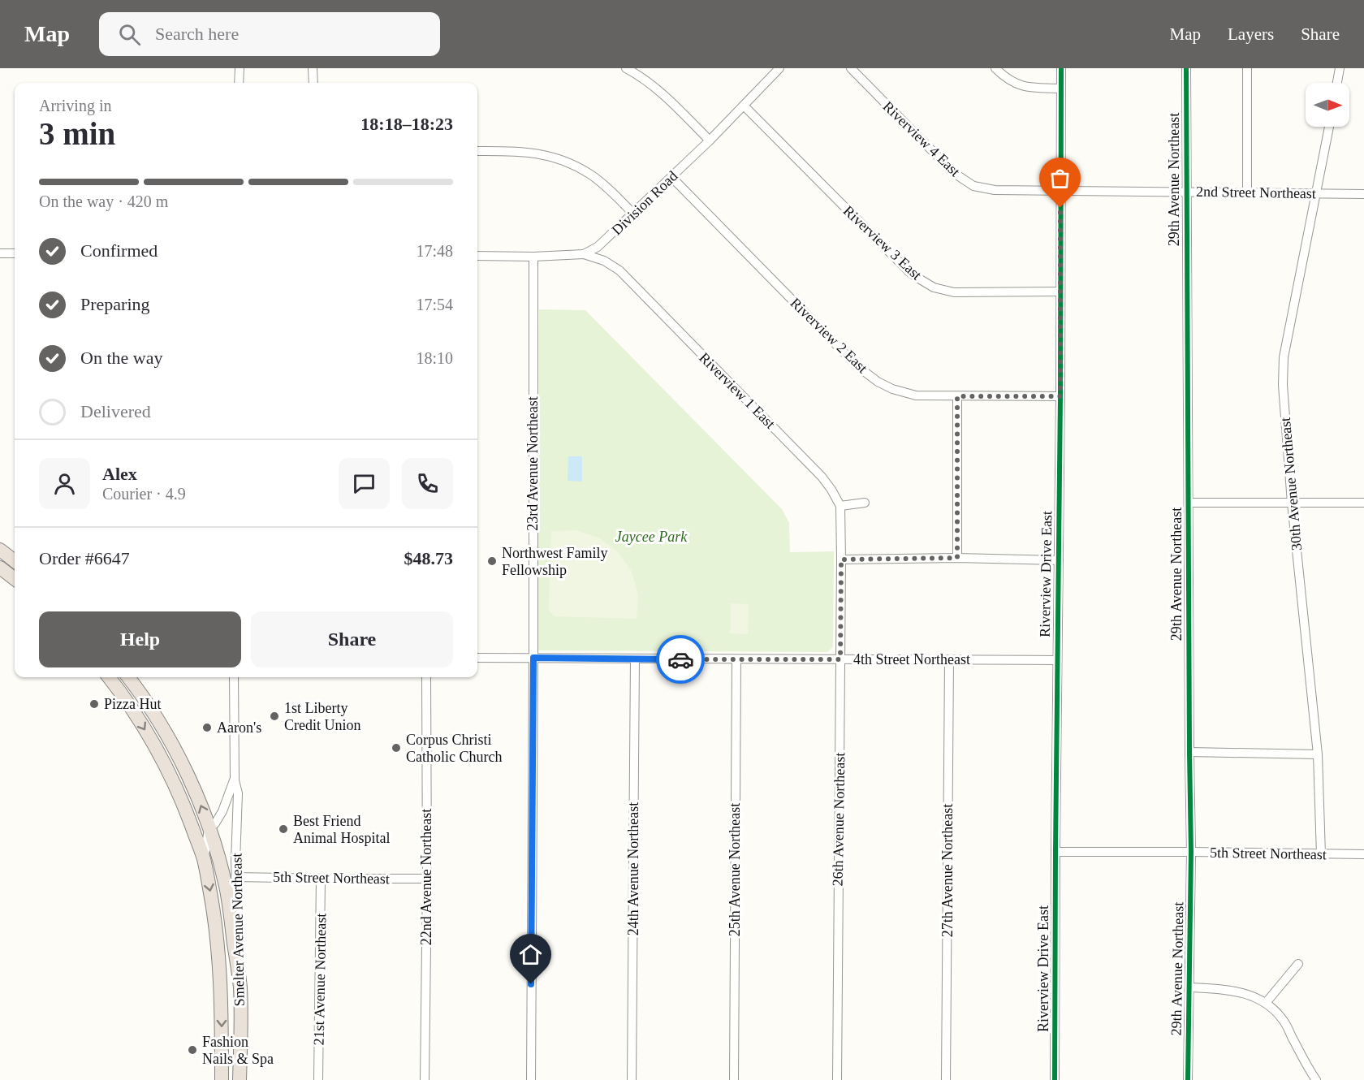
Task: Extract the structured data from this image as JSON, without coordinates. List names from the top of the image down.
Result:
{
  "streets": {
    "highway": ["Smelter Avenue Northeast"],
    "street": [
      "Riverview 4 East",
      "29th Avenue Northeast",
      "2nd Street Northeast",
      "Division Road",
      "Riverview 3 East",
      "Riverview 2 East",
      "Riverview 1 East",
      "23rd Avenue Northeast",
      "30th Avenue Northeast",
      "Riverview Drive East",
      "4th Street Northeast",
      "26th Avenue Northeast",
      "5th Street Northeast",
      "24th Avenue Northeast",
      "25th Avenue Northeast",
      "27th Avenue Northeast",
      "22nd Avenue Northeast",
      "21st Avenue Northeast"
    ]
  },
  "crossings": [
    ["Riverview 4 East", "2nd Street Northeast"],
    ["Riverview 4 East", "Riverview Drive East"],
    ["29th Avenue Northeast", "2nd Street Northeast"],
    ["29th Avenue Northeast", "5th Street Northeast"],
    ["2nd Street Northeast", "30th Avenue Northeast"],
    ["2nd Street Northeast", "Riverview Drive East"],
    ["Division Road", "Riverview 3 East"],
    ["Division Road", "Riverview 2 East"],
    ["Division Road", "Riverview 1 East"],
    ["Riverview 3 East", "Riverview Drive East"],
    ["Riverview 2 East", "Riverview Drive East"],
    ["Riverview 1 East", "26th Avenue Northeast"],
    ["23rd Avenue Northeast", "4th Street Northeast"],
    ["30th Avenue Northeast", "5th Street Northeast"],
    ["Riverview Drive East", "4th Street Northeast"],
    ["Riverview Drive East", "5th Street Northeast"],
    ["4th Street Northeast", "26th Avenue Northeast"],
    ["4th Street Northeast", "24th Avenue Northeast"],
    ["4th Street Northeast", "25th Avenue Northeast"],
    ["4th Street Northeast", "27th Avenue Northeast"],
    ["5th Street Northeast", "22nd Avenue Northeast"],
    ["5th Street Northeast", "Smelter Avenue Northeast"],
    ["5th Street Northeast", "21st Avenue Northeast"]
  ],
  "parks": ["Jaycee Park"],
  "places": [
    "Northwest Family Fellowship",
    "Pizza Hut",
    "1st Liberty Credit Union",
    "Aaron's",
    "Corpus Christi Catholic Church",
    "Best Friend Animal Hospital",
    "Fashion Nails & Spa"
  ],
  "north": "right",
  "page": {
    "header": "Map",
    "search": "Search here",
    "nav": ["Map", "Layers", "Share"],
    "heading": ["3 min", "Arriving in", "18:18–18:23"],
    "panel": [
      "Alex",
      "Courier · 4.9",
      "Order #6647",
      "$48.73"
    ],
    "bar": "On the way · 420 m",
    "list": [
      ["Confirmed", "17:48"],
      ["Preparing", "17:54"],
      ["On the way", "18:10"],
      "Delivered"
    ],
    "buttons": ["Help", "Share"]
  }
}
